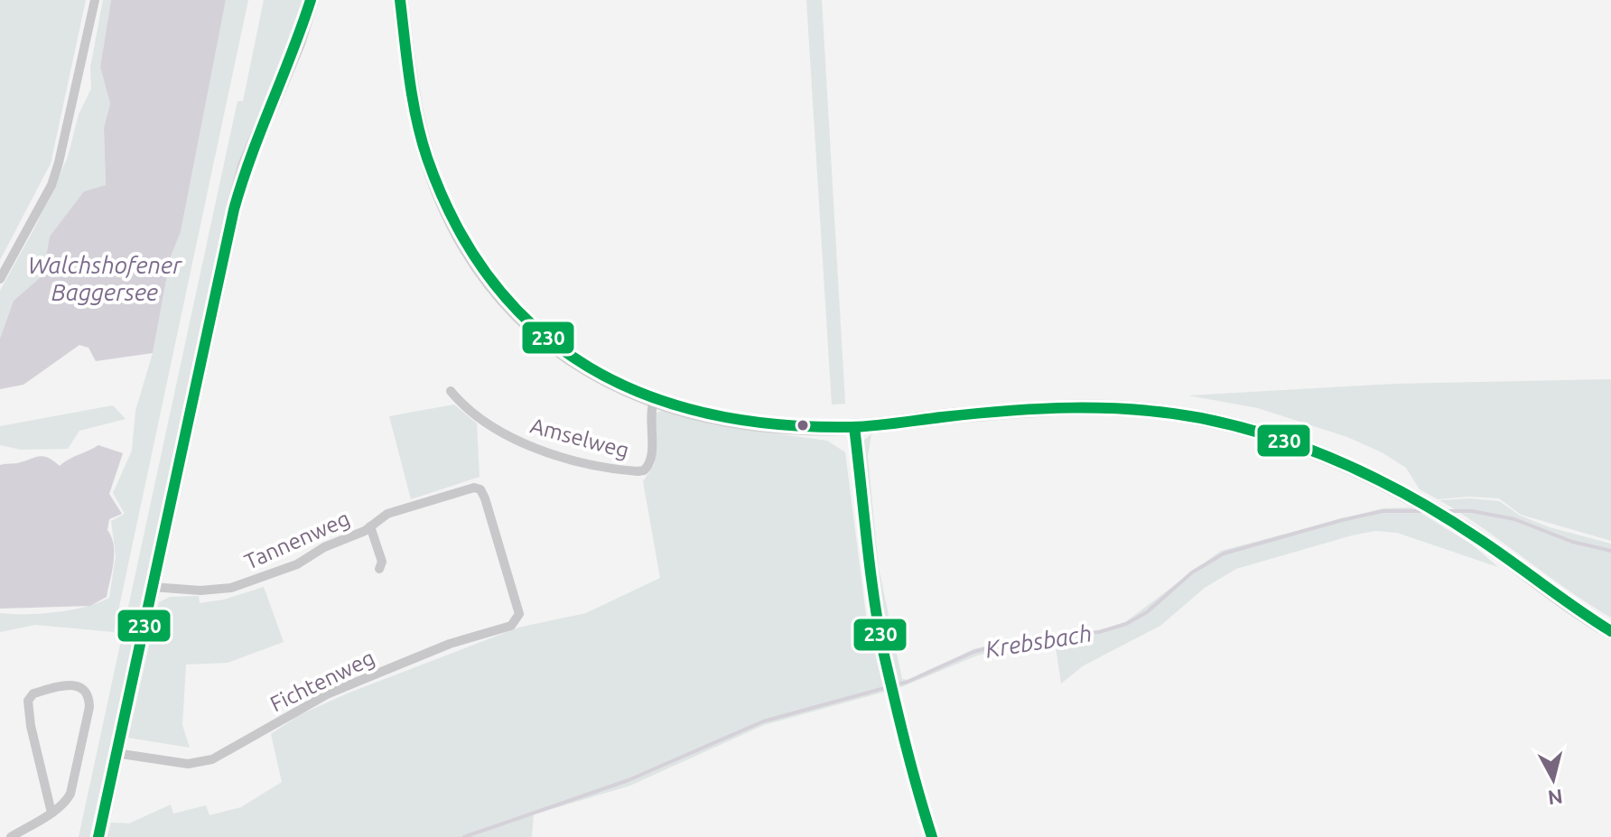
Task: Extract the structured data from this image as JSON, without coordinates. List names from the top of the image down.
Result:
{
  "streets": {
    "street": ["Amselweg", "Tannenweg", "Fichtenweg"]
  },
  "crossings": [
    ["Tannenweg", "Fichtenweg"]
  ],
  "water": ["Walchshofener Baggersee", "Krebsbach"],
  "lines": ["transit line 230"],
  "north": "bottom"
}
